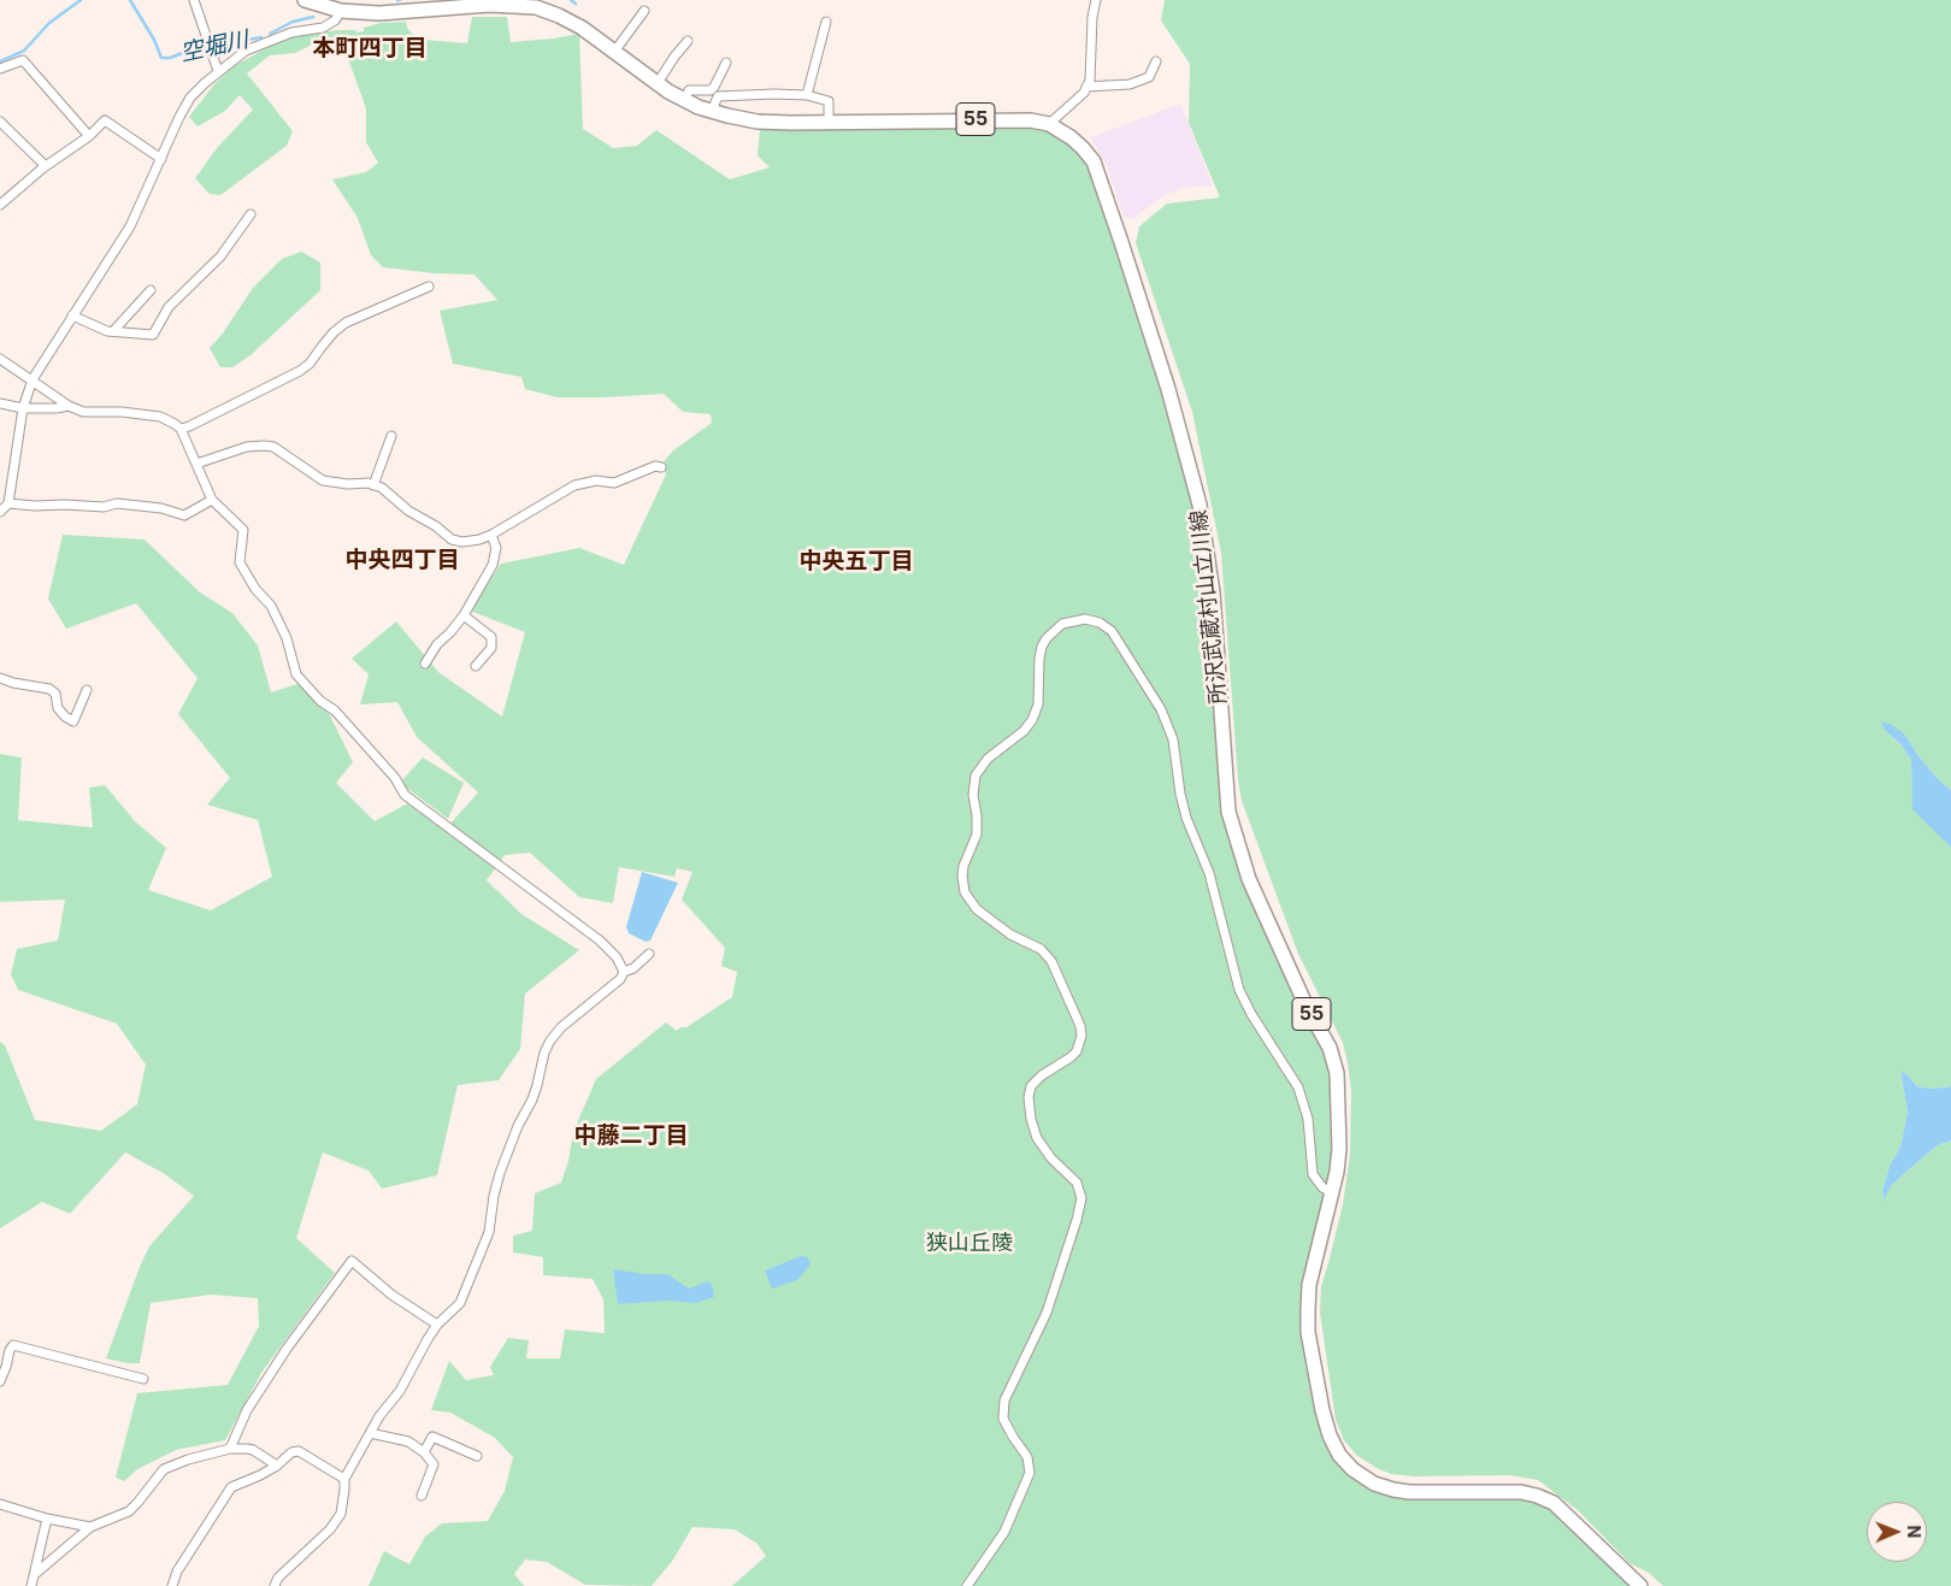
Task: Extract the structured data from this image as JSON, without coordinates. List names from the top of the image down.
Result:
{
  "streets": {
    "main road": ["55", "所沢武蔵村山立川線"]
  },
  "districts": [
    "本町四丁目",
    "中央四丁目",
    "中央五丁目",
    "中藤二丁目"
  ],
  "water": ["空堀川"],
  "parks": ["狭山丘陵"],
  "north": "right"
}
